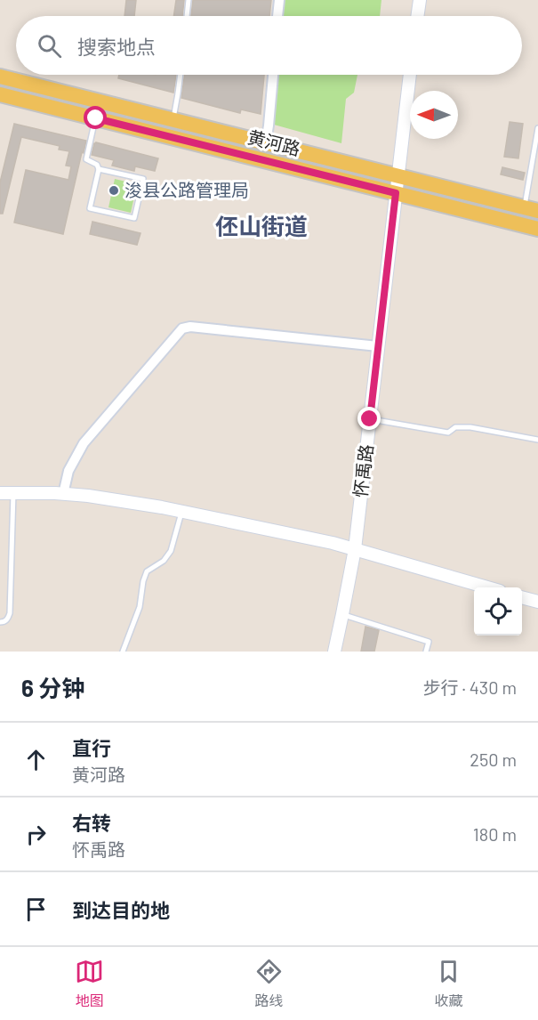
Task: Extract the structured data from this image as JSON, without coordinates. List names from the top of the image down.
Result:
{
  "streets": {
    "main road": ["黄河路"],
    "street": ["怀禹路"]
  },
  "crossings": [
    ["黄河路", "怀禹路"]
  ],
  "districts": ["伾山街道"],
  "places": ["浚县公路管理局"],
  "north": "left",
  "page": {
    "search": "搜索地点",
    "heading": ["6 分钟", "步行 · 430 m"],
    "list": [
      ["直行", "黄河路", "250 m"],
      ["右转", "怀禹路", "180 m"],
      "到达目的地"
    ],
    "nav": ["地图", "路线", "收藏"]
  }
}
